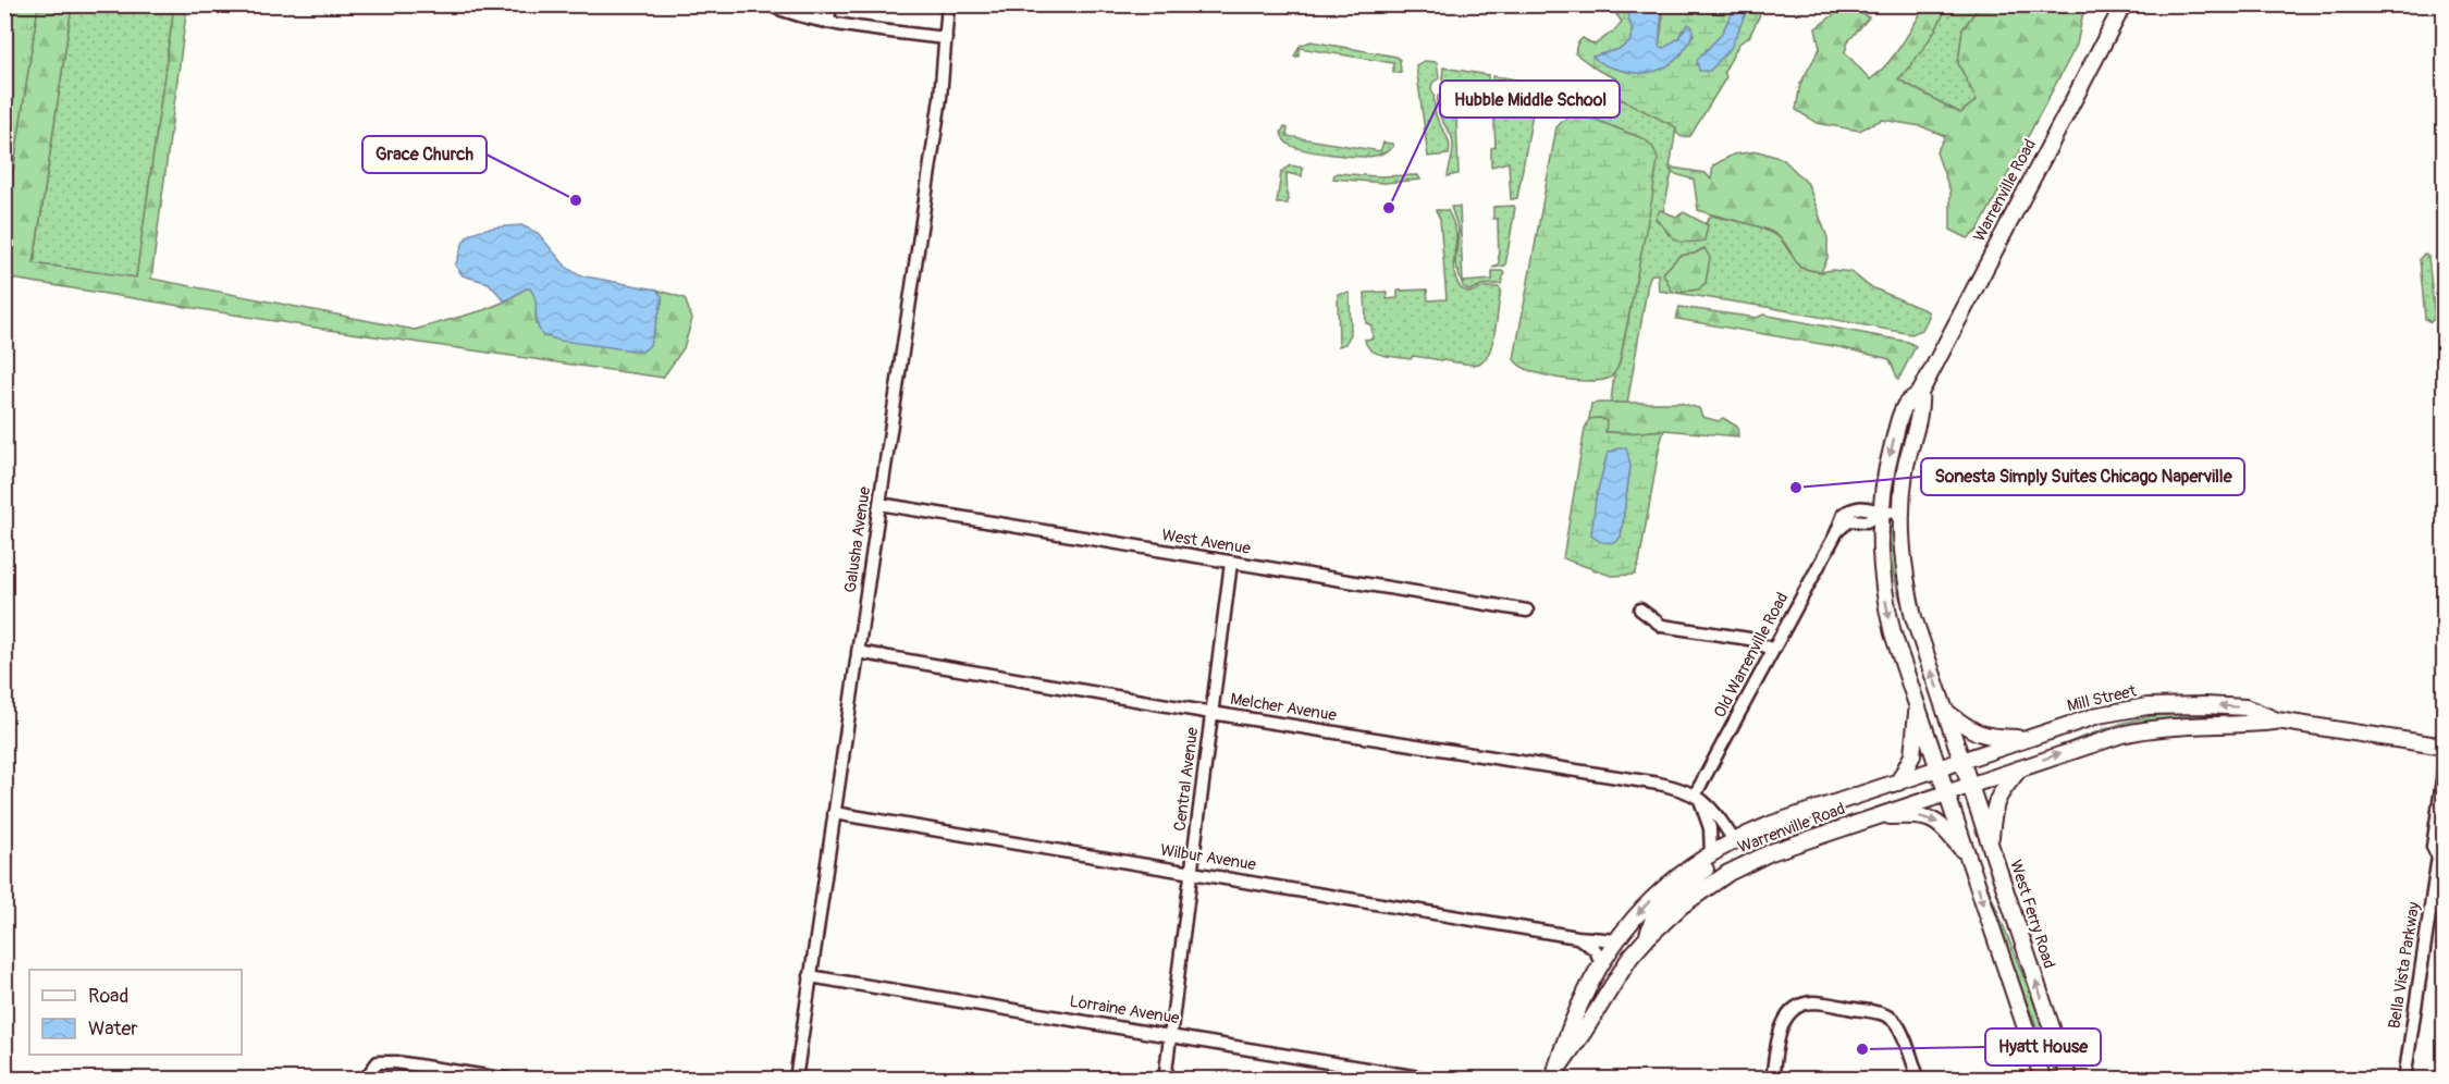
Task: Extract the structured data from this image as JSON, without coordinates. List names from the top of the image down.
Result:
{
  "streets": {
    "main road": ["Warrenville Road", "Mill Street", "West Ferry Road"],
    "street": [
      "Galusha Avenue",
      "West Avenue",
      "Old Warrenville Road",
      "Melcher Avenue",
      "Central Avenue",
      "Wilbur Avenue",
      "Bella Vista Parkway",
      "Lorraine Avenue"
    ]
  },
  "crossings": [
    ["Warrenville Road", "Old Warrenville Road"],
    ["Warrenville Road", "Mill Street"],
    ["Warrenville Road", "Wilbur Avenue"],
    ["Warrenville Road", "West Ferry Road"],
    ["Galusha Avenue", "West Avenue"],
    ["Galusha Avenue", "Melcher Avenue"],
    ["Galusha Avenue", "Wilbur Avenue"],
    ["Galusha Avenue", "Lorraine Avenue"],
    ["West Avenue", "Central Avenue"],
    ["Old Warrenville Road", "Melcher Avenue"],
    ["Mill Street", "West Ferry Road"],
    ["Melcher Avenue", "Central Avenue"],
    ["Central Avenue", "Wilbur Avenue"],
    ["Central Avenue", "Lorraine Avenue"]
  ],
  "places": [
    "Grace Church",
    "Hubble Middle School",
    "Sonesta Simply Suites Chicago Naperville",
    "Hyatt House"
  ],
  "legend": ["Road", "Water"]
}
